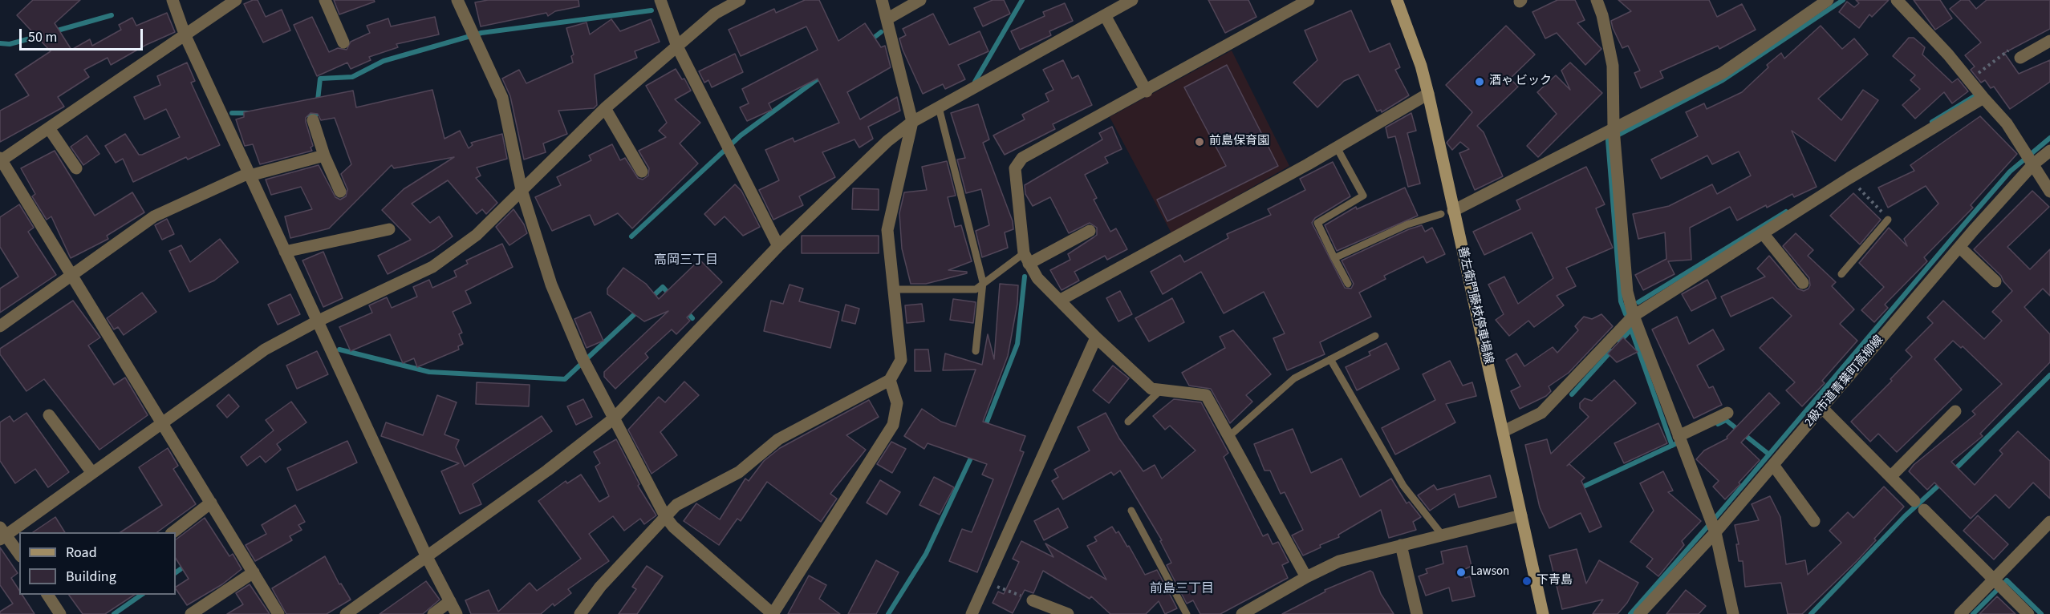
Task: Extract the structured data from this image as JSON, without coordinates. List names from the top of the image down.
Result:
{
  "streets": {
    "main road": ["善左衛門藤枝停車場線"],
    "street": ["2級市道青葉町高柳線"]
  },
  "districts": ["高岡三丁目", "前島三丁目"],
  "places": [
    "酒ゃ ビック",
    "前島保育園",
    "Lawson",
    "下青島"
  ],
  "legend": ["Road", "Building"],
  "scale_bar": "50 m"
}
